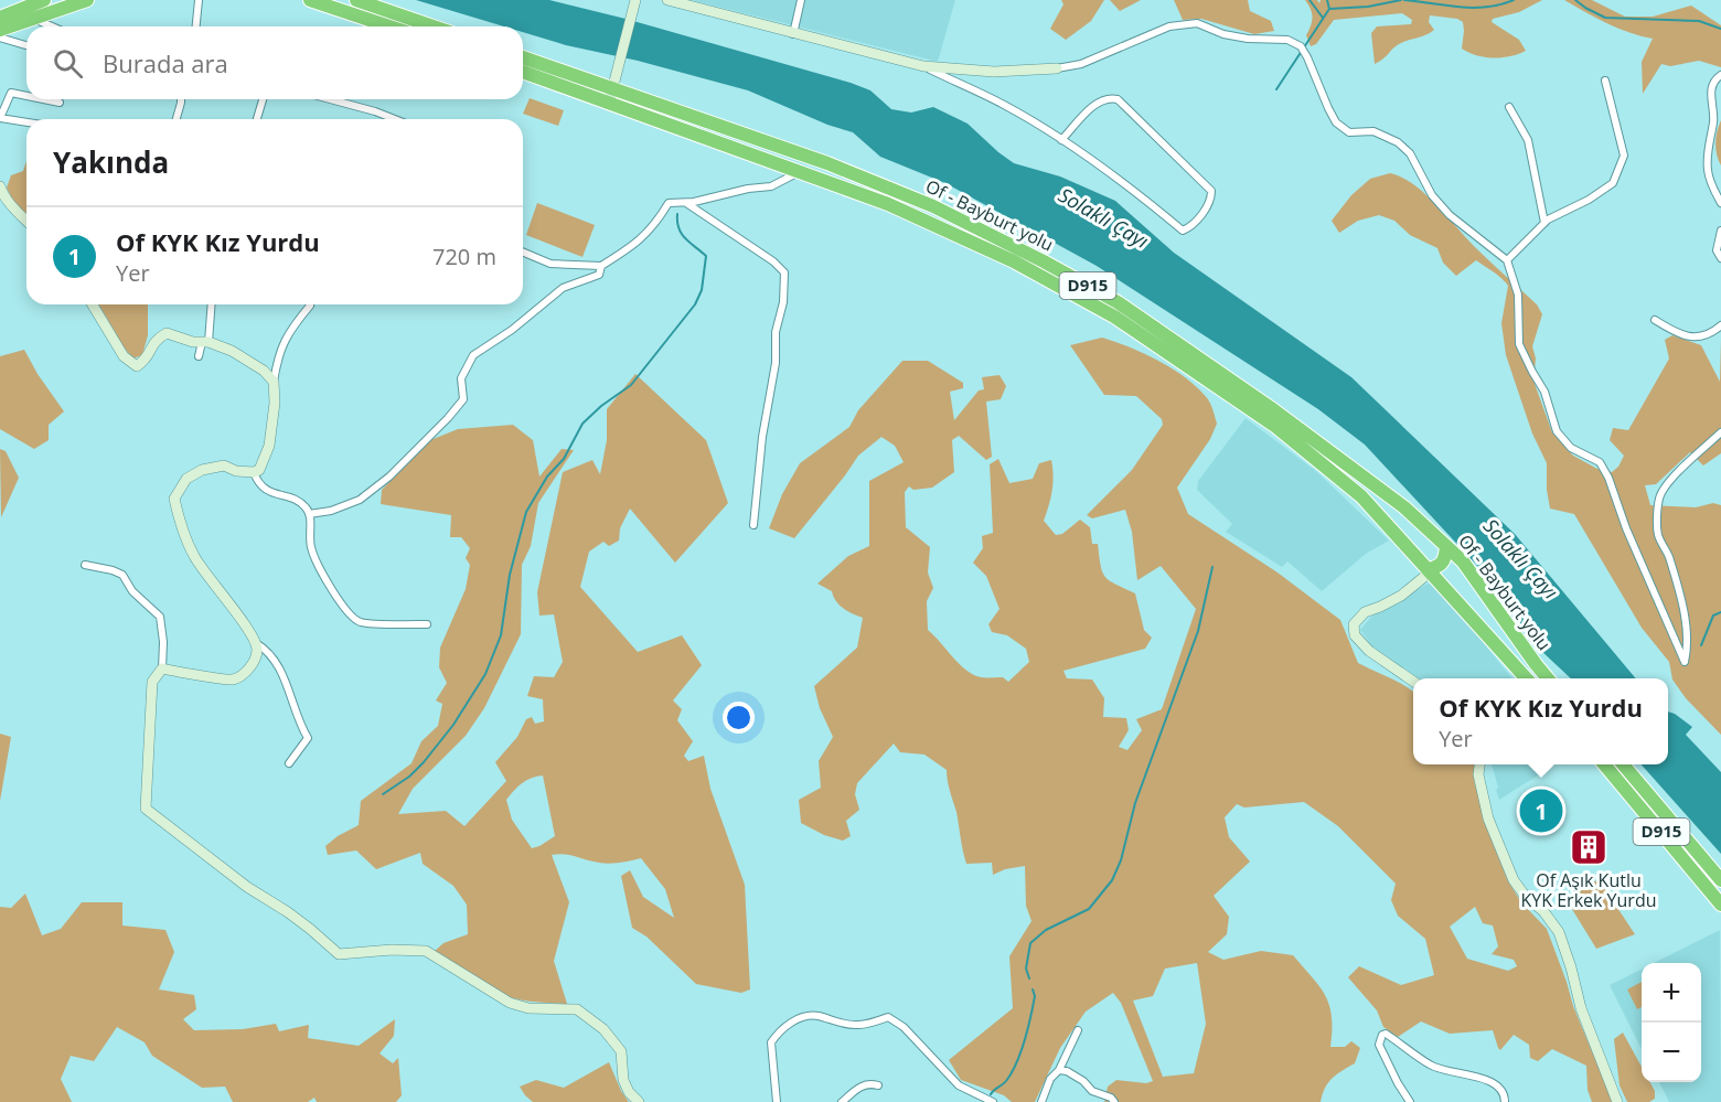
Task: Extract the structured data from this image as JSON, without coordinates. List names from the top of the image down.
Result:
{
  "streets": {
    "highway": ["Of - Bayburt yolu", "D915"]
  },
  "water": ["Solaklı Çayı"],
  "places": {
    "building": ["Of Aşık Kutlu KYK Erkek Yurdu"]
  },
  "page": {
    "search": "Burada ara",
    "heading": "Yakında",
    "list": [
      {
        "mark": "1",
        "name": "Of KYK Kız Yurdu",
        "note": "Yer",
        "value": "720 m"
      }
    ],
    "popup": ["Of KYK Kız Yurdu", "Yer"],
    "pins": "1",
    "map_buttons": ["+", "−"]
  }
}
